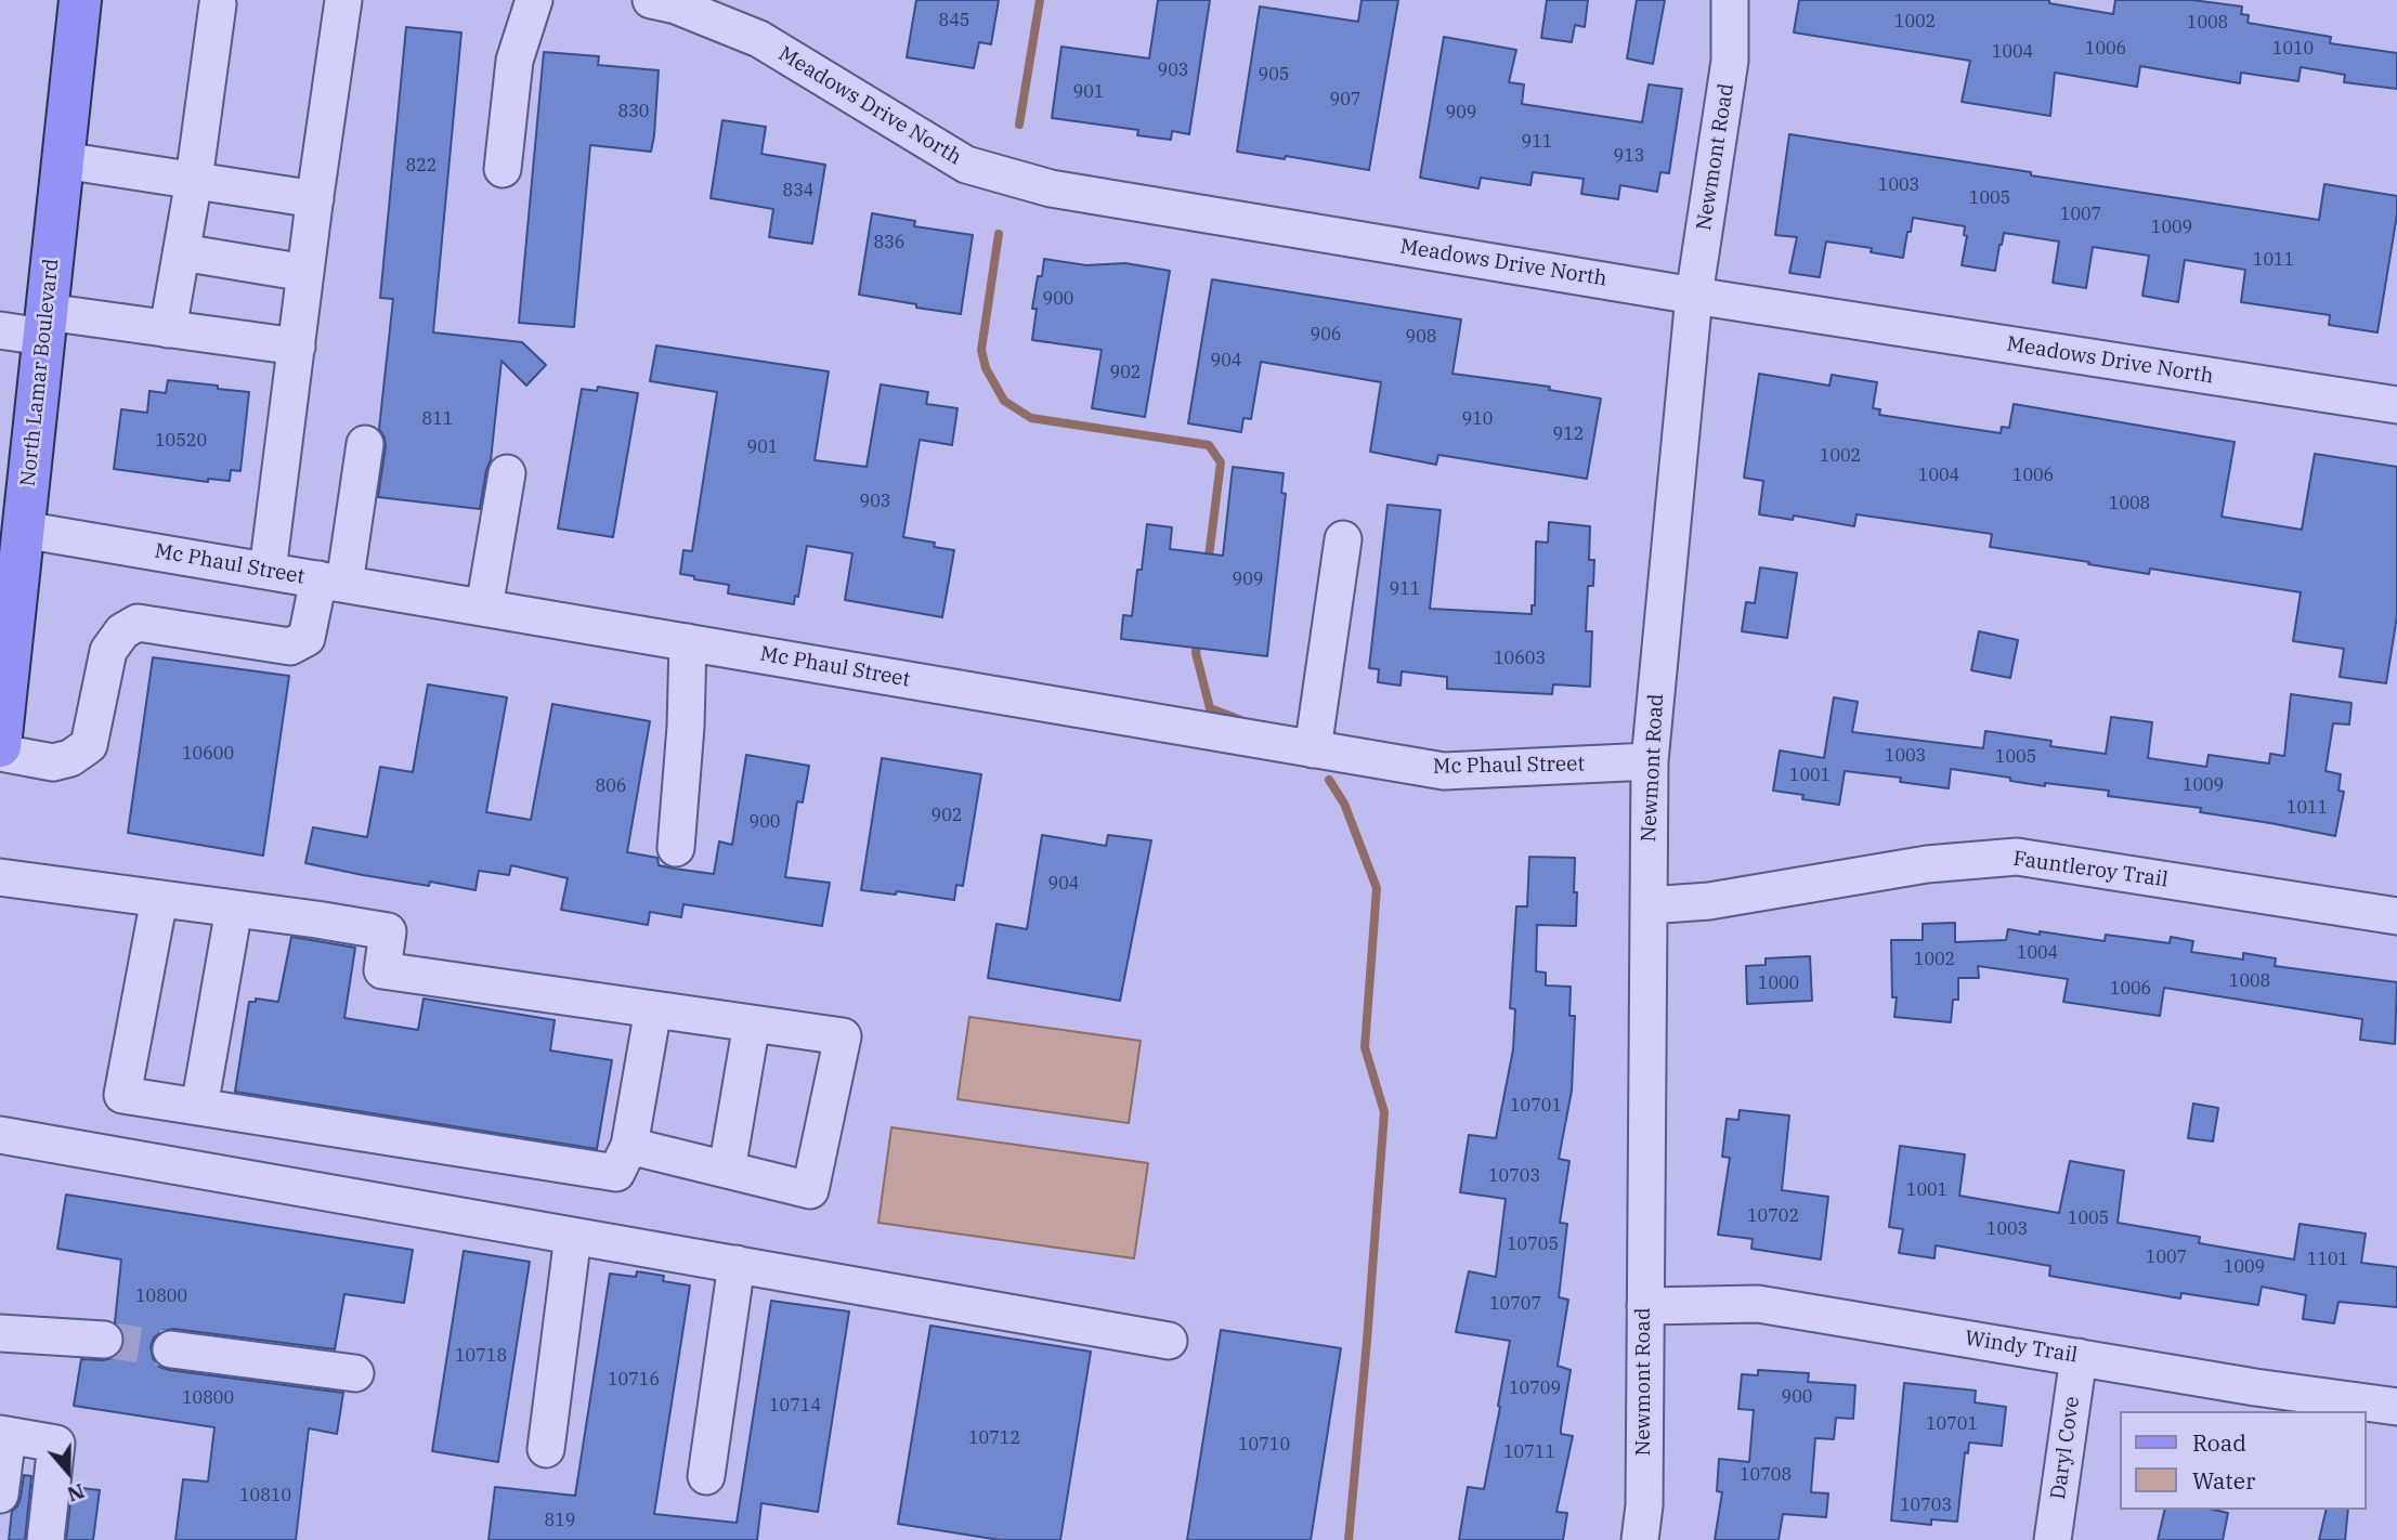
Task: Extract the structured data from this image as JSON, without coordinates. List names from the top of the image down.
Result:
{
  "streets": {
    "main road": ["North Lamar Boulevard"],
    "street": [
      "Meadows Drive North",
      "Newmont Road",
      "Mc Phaul Street",
      "Fauntleroy Trail",
      "Windy Trail",
      "Daryl Cove"
    ]
  },
  "crossings": [
    ["Meadows Drive North", "Newmont Road"],
    ["Newmont Road", "Mc Phaul Street"],
    ["Newmont Road", "Fauntleroy Trail"],
    ["Newmont Road", "Windy Trail"],
    ["North Lamar Boulevard", "Mc Phaul Street"],
    ["Windy Trail", "Daryl Cove"]
  ],
  "house_numbers": [
    "845",
    "1002",
    "1008",
    "1006",
    "1010",
    "1004",
    "903",
    "905",
    "901",
    "907",
    "830",
    "909",
    "911",
    "913",
    "822",
    "1003",
    "834",
    "1005",
    "1007",
    "1009",
    "836",
    "1011",
    "900",
    "906",
    "908",
    "904",
    "902",
    "811",
    "910",
    "912",
    "10520",
    "901",
    "1002",
    "1004",
    "1006",
    "903",
    "1008",
    "909",
    "911",
    "10603",
    "10600",
    "1003",
    "1005",
    "1001",
    "1009",
    "806",
    "1011",
    "902",
    "900",
    "904",
    "1004",
    "1002",
    "1008",
    "1000",
    "1006",
    "10701",
    "10703",
    "1001",
    "10702",
    "1005",
    "1003",
    "10705",
    "1007",
    "1101",
    "1009",
    "10800",
    "10707",
    "10718",
    "10716",
    "10709",
    "900",
    "10800",
    "10714",
    "10701",
    "10712",
    "10710",
    "10711",
    "10708",
    "10810",
    "10703",
    "819"
  ],
  "legend": ["Road", "Water"],
  "north": "bottom"
}
